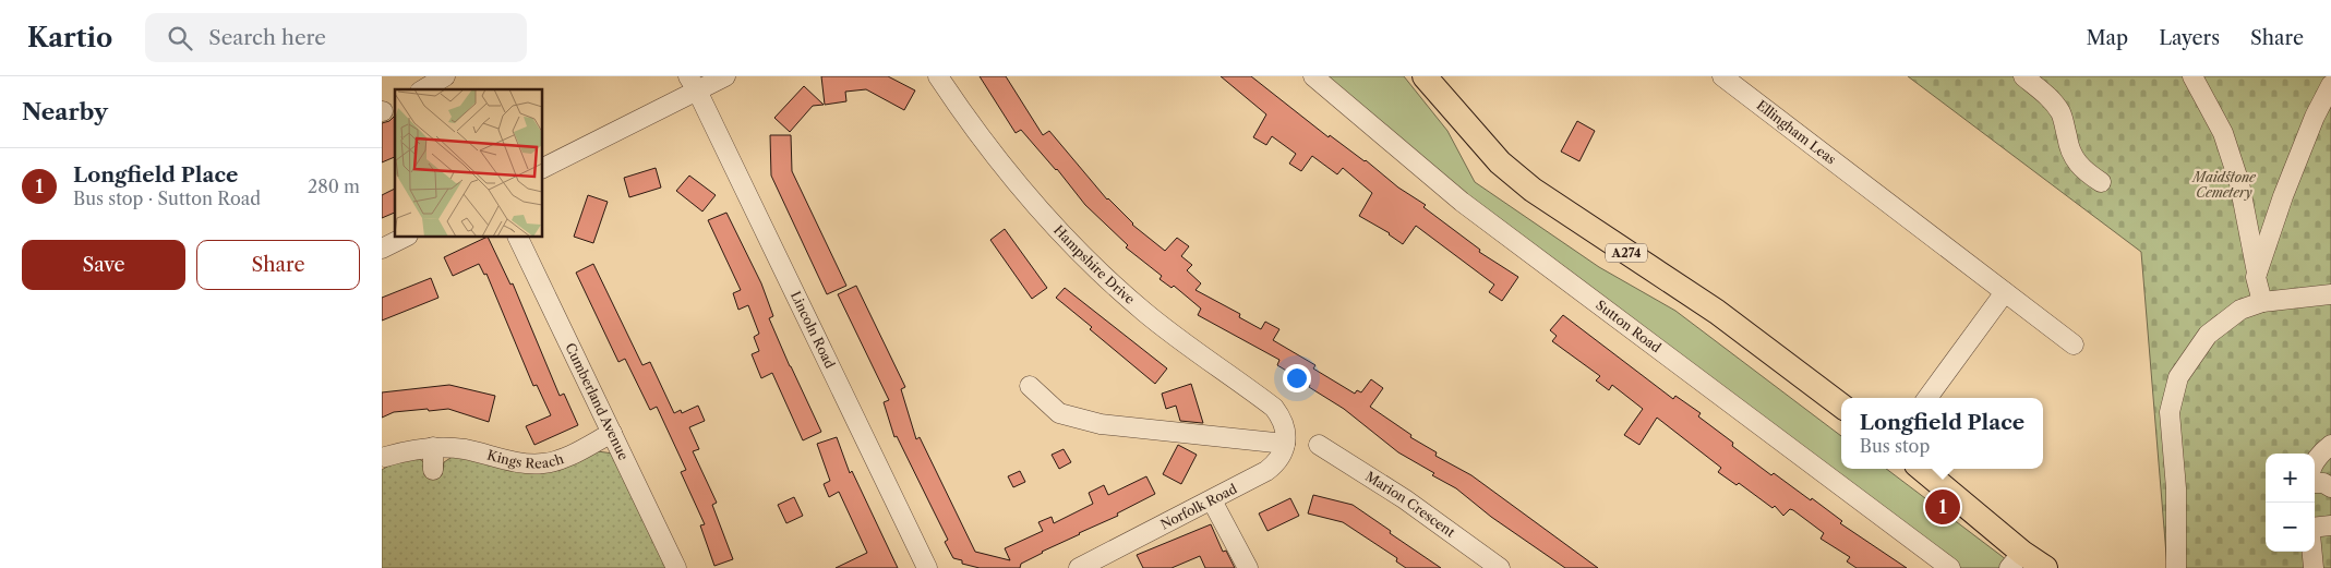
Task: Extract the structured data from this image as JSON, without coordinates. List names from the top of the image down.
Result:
{
  "streets": {
    "main road": ["A274"],
    "street": [
      "Ellingham Leas",
      "Hampshire Drive",
      "Sutton Road",
      "Lincoln Road",
      "Cumberland Avenue",
      "Kings Reach",
      "Marion Crescent",
      "Norfolk Road"
    ]
  },
  "crossings": [
    ["Hampshire Drive", "Norfolk Road"],
    ["Cumberland Avenue", "Kings Reach"]
  ],
  "parks": ["Maidstone Cemetery"],
  "page": {
    "header": "Kartio",
    "search": "Search here",
    "nav": ["Map", "Layers", "Share"],
    "heading": "Nearby",
    "list": [
      {
        "mark": "1",
        "name": "Longfield Place",
        "note": "Bus stop · Sutton Road",
        "value": "280 m"
      }
    ],
    "buttons": ["Save", "Share"],
    "popup": ["Longfield Place", "Bus stop"],
    "map_buttons": ["+", "−"],
    "pins": "1"
  }
}
